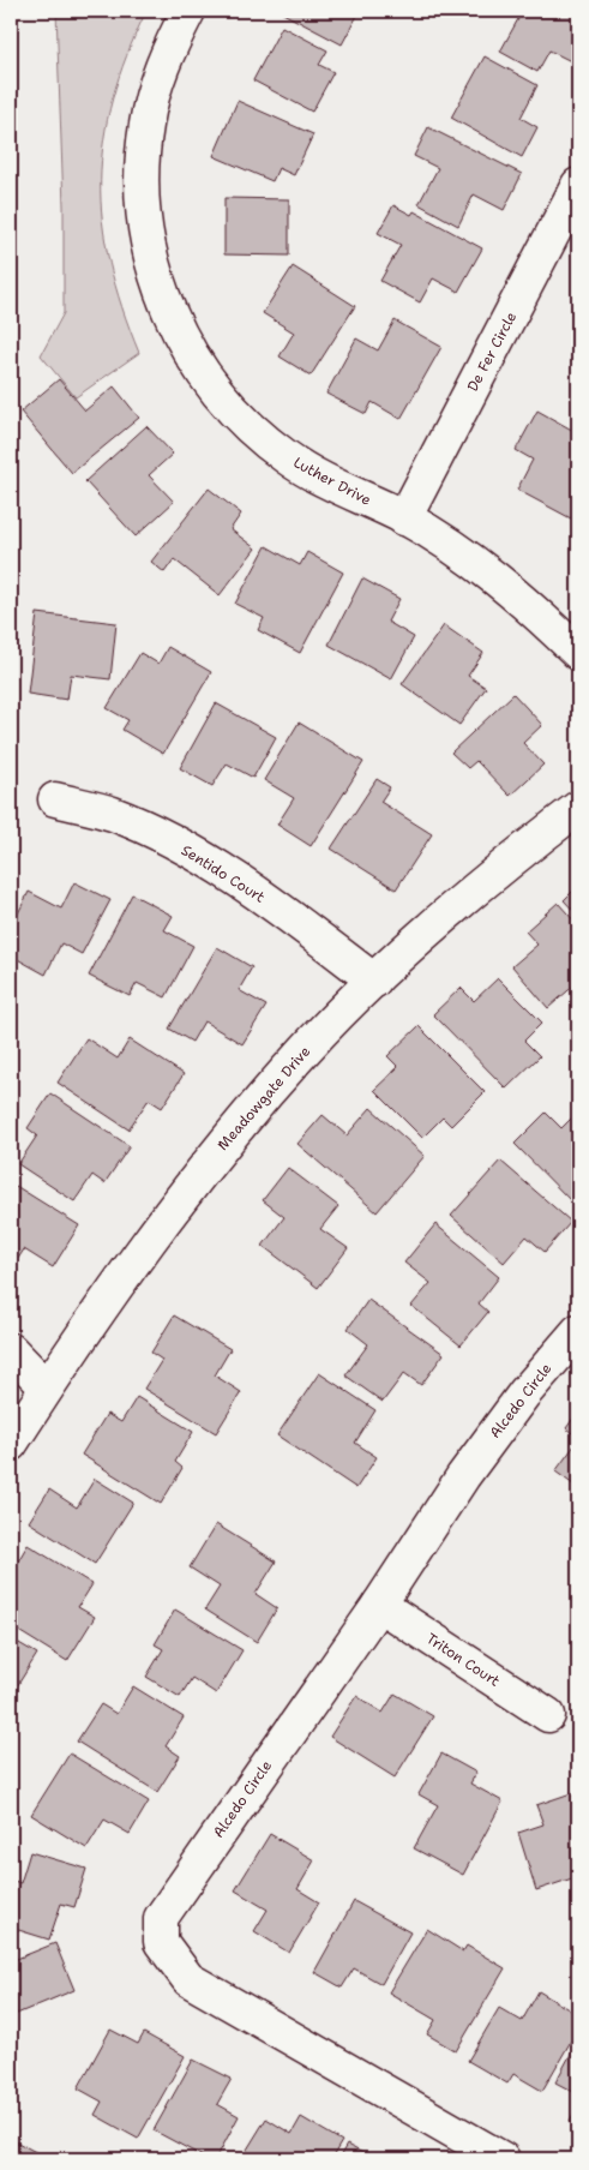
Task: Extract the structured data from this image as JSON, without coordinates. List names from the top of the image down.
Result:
{
  "streets": {
    "street": [
      "De Fer Circle",
      "Luther Drive",
      "Sentido Court",
      "Meadowgate Drive",
      "Alcedo Circle",
      "Triton Court"
    ]
  },
  "crossings": [
    ["De Fer Circle", "Luther Drive"],
    ["Sentido Court", "Meadowgate Drive"],
    ["Alcedo Circle", "Triton Court"]
  ]
}
